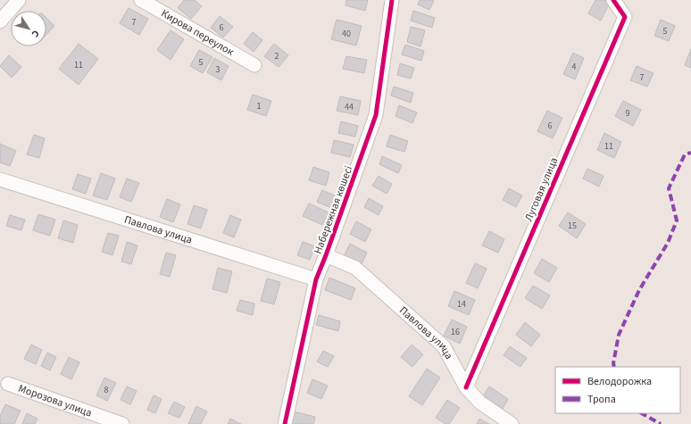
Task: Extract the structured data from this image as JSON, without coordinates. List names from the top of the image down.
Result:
{
  "streets": {
    "street": [
      "Кирова переулок",
      "Луговая улица",
      "Набережная көшесі",
      "Павлова улица",
      "Морозова улица"
    ]
  },
  "crossings": [
    ["Луговая улица", "Павлова улица"],
    ["Набережная көшесі", "Павлова улица"]
  ],
  "house_numbers": [
    "7",
    "6",
    "5",
    "40",
    "2",
    "5",
    "11",
    "4",
    "3",
    "7",
    "1",
    "44",
    "9",
    "6",
    "11",
    "15",
    "14",
    "16",
    "8"
  ],
  "legend": ["Велодорожка", "Тропа"],
  "north": "bottom right"
}
